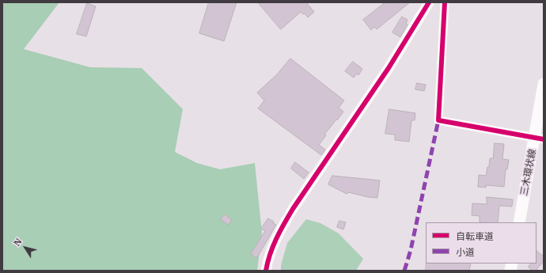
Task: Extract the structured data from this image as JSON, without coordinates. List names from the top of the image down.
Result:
{
  "streets": {
    "main road": ["三木環状線"]
  },
  "legend": ["自転車道", "小道"],
  "north": "top left"
}
